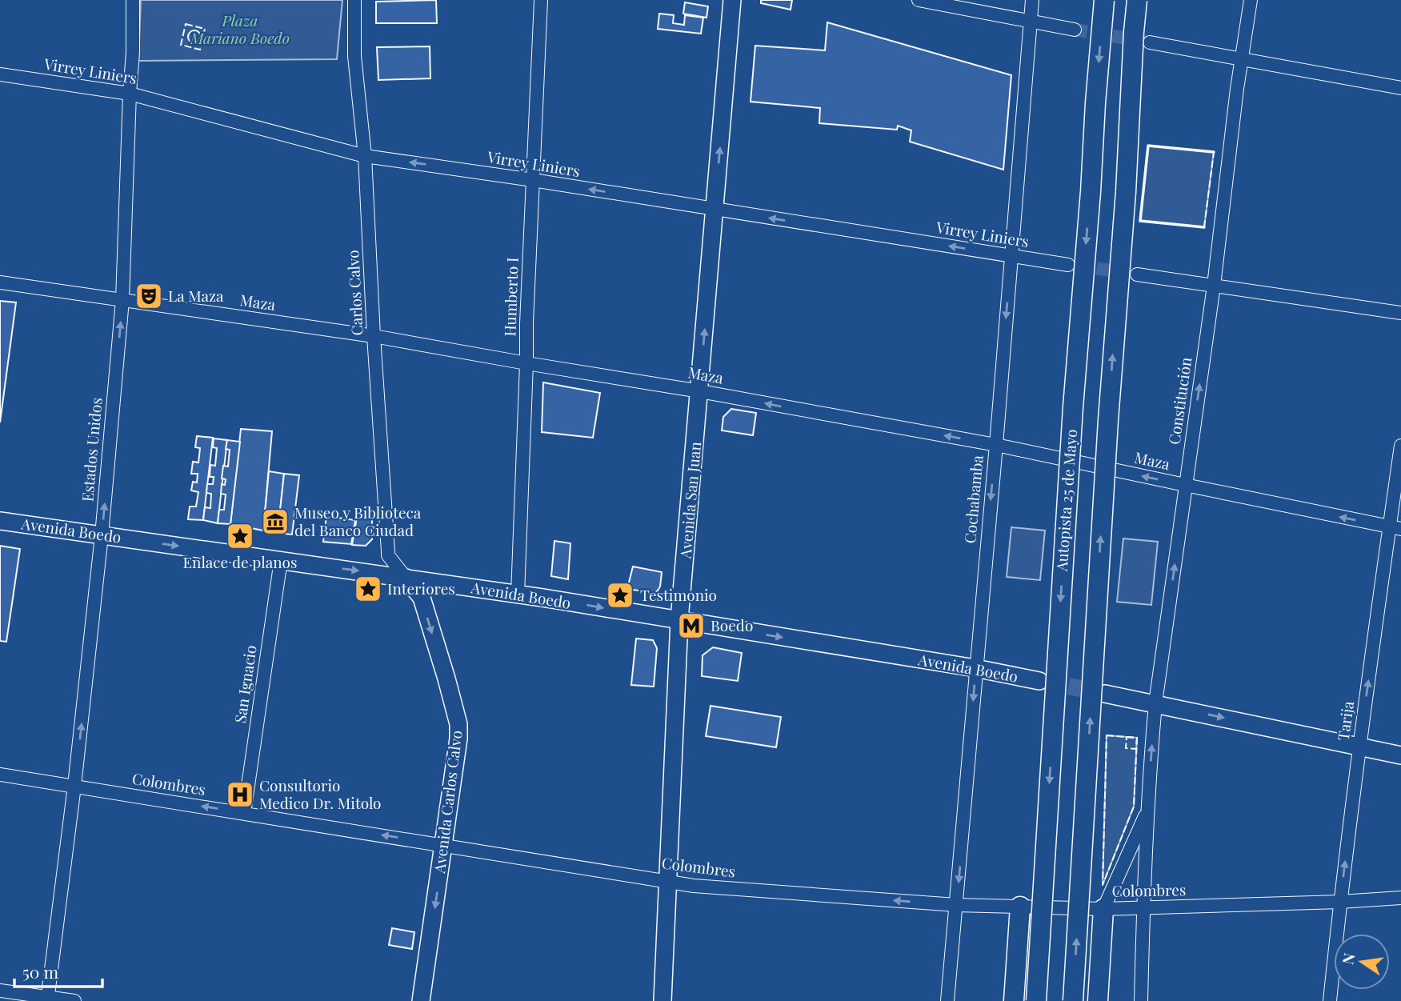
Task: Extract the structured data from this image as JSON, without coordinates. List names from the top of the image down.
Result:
{
  "streets": {
    "highway": ["Autopista 25 de Mayo"],
    "main road": ["Avenida San Juan", "Avenida Boedo", "Avenida Carlos Calvo"],
    "street": [
      "Virrey Liniers",
      "Carlos Calvo",
      "Humberto I",
      "Maza",
      "Constitución",
      "Estados Unidos",
      "Cochabamba",
      "San Ignacio",
      "Tarija",
      "Colombres"
    ]
  },
  "crossings": [
    ["Virrey Liniers", "Carlos Calvo"],
    ["Virrey Liniers", "Humberto I"],
    ["Virrey Liniers", "Estados Unidos"],
    ["Virrey Liniers", "Cochabamba"],
    ["Virrey Liniers", "Avenida San Juan"],
    ["Carlos Calvo", "Maza"],
    ["Carlos Calvo", "Avenida Boedo"],
    ["Carlos Calvo", "Avenida Carlos Calvo"],
    ["Humberto I", "Maza"],
    ["Humberto I", "Avenida Boedo"],
    ["Maza", "Constitución"],
    ["Maza", "Estados Unidos"],
    ["Maza", "Cochabamba"],
    ["Maza", "Avenida San Juan"],
    ["Maza", "Tarija"],
    ["Constitución", "Colombres"],
    ["Estados Unidos", "Avenida Boedo"],
    ["Estados Unidos", "Colombres"],
    ["Cochabamba", "Avenida Boedo"],
    ["Cochabamba", "Colombres"],
    ["Avenida San Juan", "Avenida Boedo"],
    ["Avenida San Juan", "Colombres"],
    ["Avenida Boedo", "San Ignacio"],
    ["Avenida Boedo", "Avenida Carlos Calvo"],
    ["San Ignacio", "Colombres"],
    ["Tarija", "Colombres"],
    ["Colombres", "Avenida Carlos Calvo"]
  ],
  "one_way": [
    "Virrey Liniers",
    "Maza",
    "Constitución",
    "Estados Unidos",
    "Cochabamba",
    "Avenida San Juan",
    "Avenida Boedo",
    "Tarija",
    "Colombres",
    "Avenida Carlos Calvo"
  ],
  "parks": ["Plaza Mariano Boedo"],
  "places": {
    "theatre": ["La Maza"],
    "museum": ["Museo y Biblioteca del Banco Ciudad"],
    "place": ["Enlace de planos", "Interiores", "Testimonio"],
    "metro station": ["Boedo"],
    "hospital": ["Consultorio Medico Dr. Mitolo"]
  },
  "scale_bar": "50 m",
  "north": "left"
}
